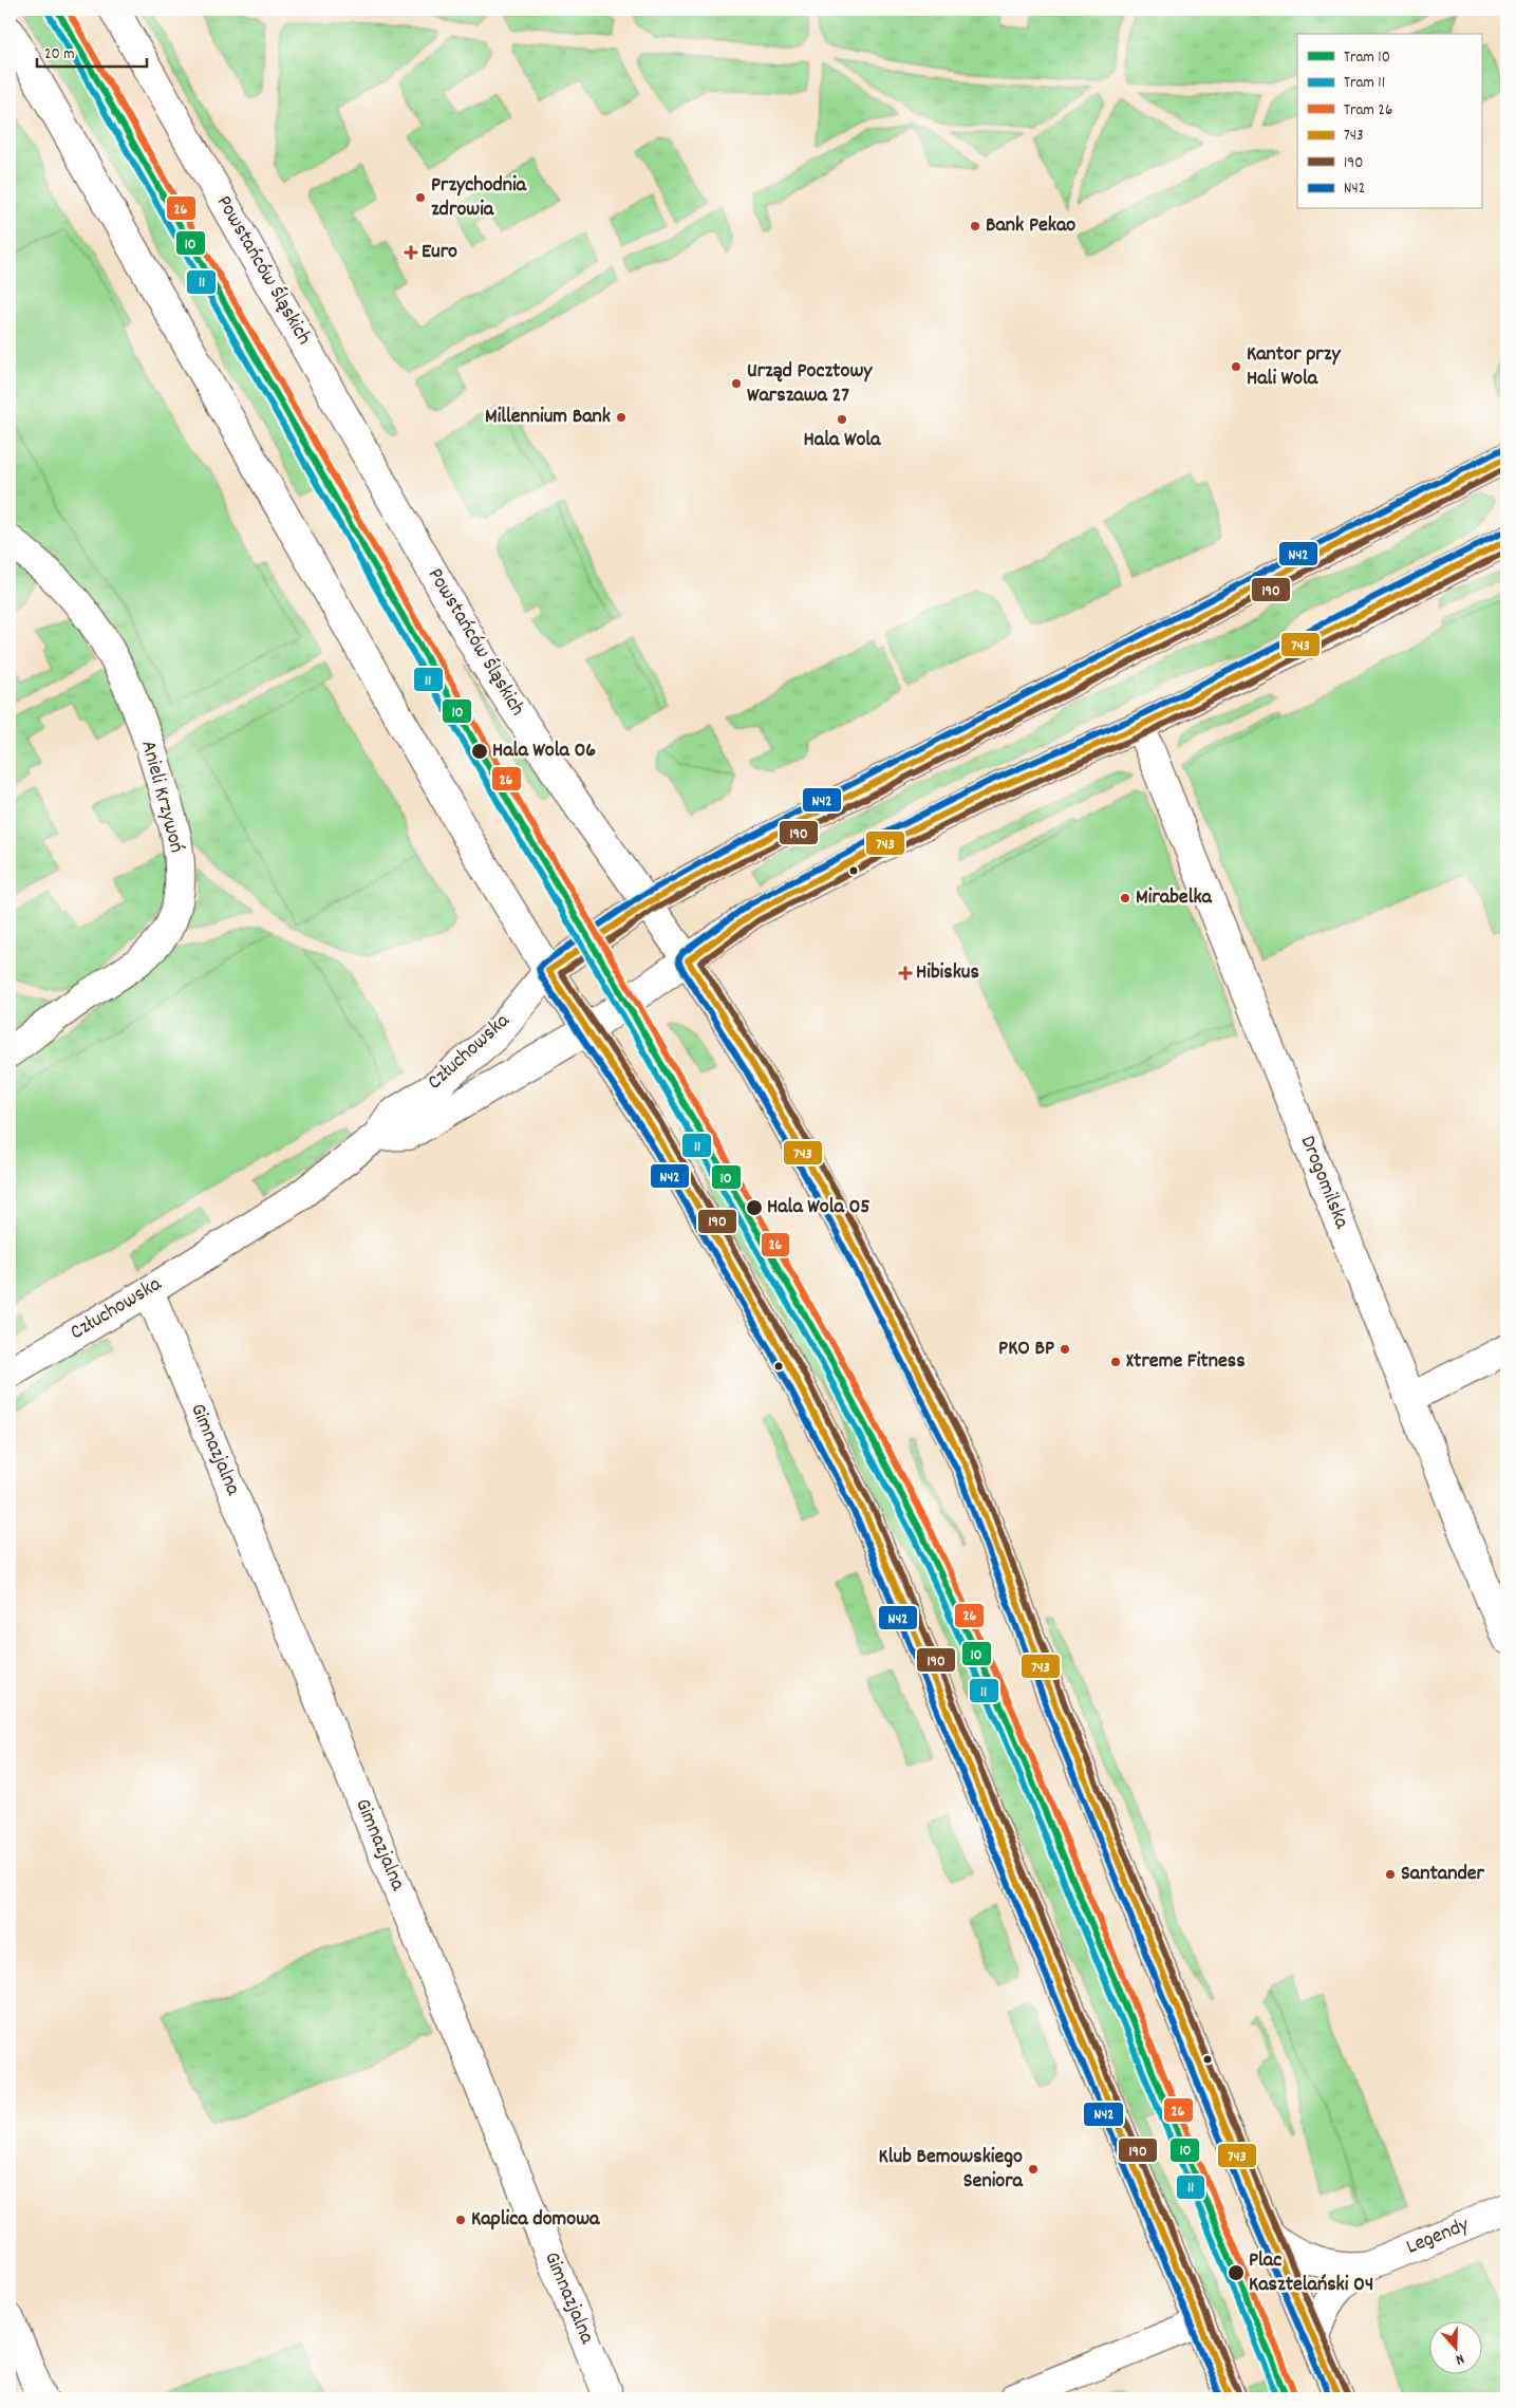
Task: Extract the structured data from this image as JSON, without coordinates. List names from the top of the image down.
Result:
{
  "streets": {
    "street": [
      "Powstańców Śląskich",
      "Anieli Krzywoń",
      "Człuchowska",
      "Drogomilska",
      "Gimnazjalna",
      "Legendy"
    ]
  },
  "crossings": [
    ["Powstańców Śląskich", "Człuchowska"],
    ["Powstańców Śląskich", "Legendy"],
    ["Człuchowska", "Drogomilska"],
    ["Człuchowska", "Gimnazjalna"]
  ],
  "places": {
    "other": [
      "Przychodnia zdrowia",
      "Bank Pekao",
      "Kantor przy Hali Wola",
      "Urząd Pocztowy Warszawa 27",
      "Millennium Bank",
      "Hala Wola",
      "Hala Wola 06",
      "Mirabelka",
      "Hala Wola 05",
      "PKO BP",
      "Xtreme Fitness",
      "Santander",
      "Klub Bemowskiego Seniora",
      "Kaplica domowa",
      "Plac Kasztelański 04"
    ],
    "health": ["Euro", "Hibiskus"]
  },
  "lines": [
    "tram line 10",
    "tram line 26",
    "tram line 11",
    "transit line N42",
    "transit line 743",
    "transit line 190"
  ],
  "legend": [
    "Tram 10",
    "Tram 11",
    "Tram 26",
    "743",
    "190",
    "N42"
  ],
  "scale_bar": "20 m",
  "north": "bottom"
}
